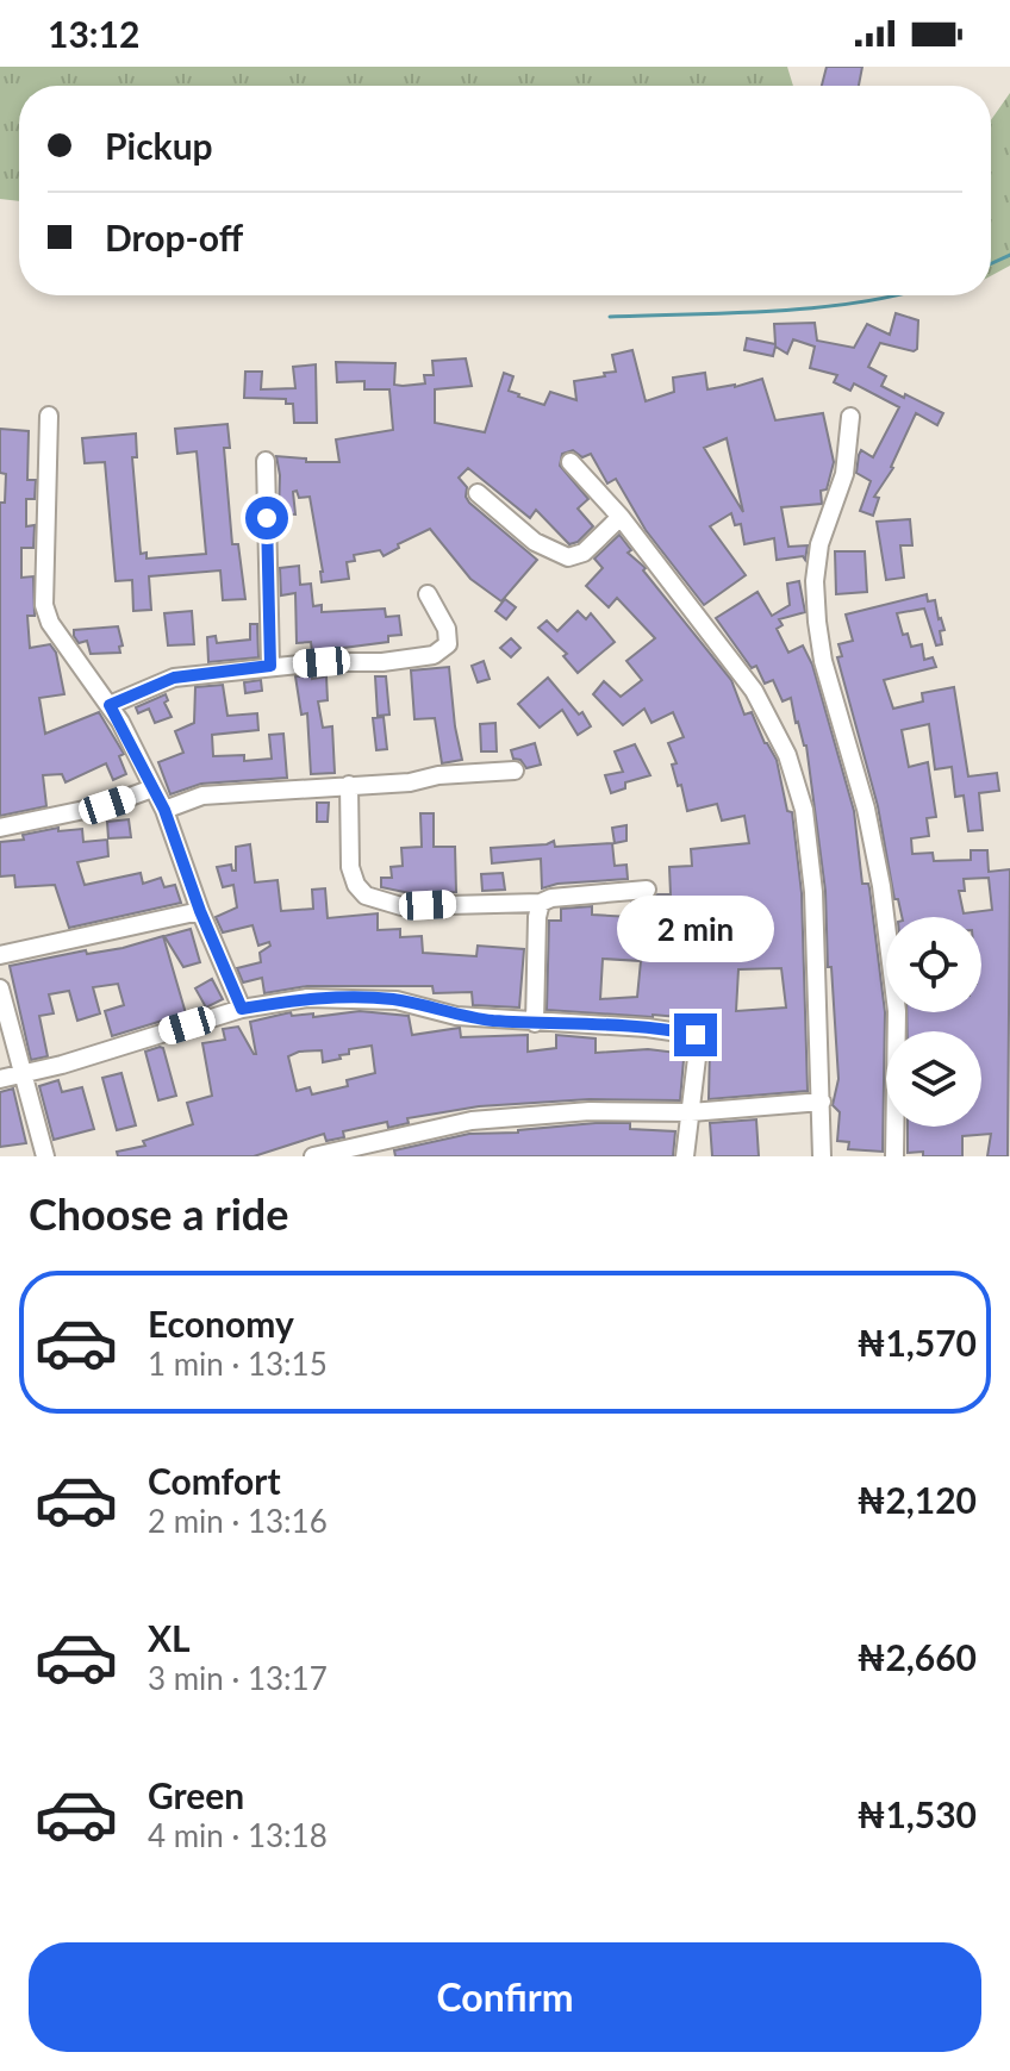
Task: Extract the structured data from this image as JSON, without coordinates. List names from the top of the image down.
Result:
{
  "page": {
    "status": "13:12",
    "banner": ["Pickup", "Drop-off"],
    "bubble": "2 min",
    "heading": "Choose a ride",
    "list": [
      {
        "name": "Economy",
        "note": "1 min · 13:15",
        "value": "₦1,570"
      },
      {
        "name": "Comfort",
        "note": "2 min · 13:16",
        "value": "₦2,120"
      },
      {
        "name": "XL",
        "note": "3 min · 13:17",
        "value": "₦2,660"
      },
      {
        "name": "Green",
        "note": "4 min · 13:18",
        "value": "₦1,530"
      }
    ],
    "buttons": "Confirm"
  }
}
